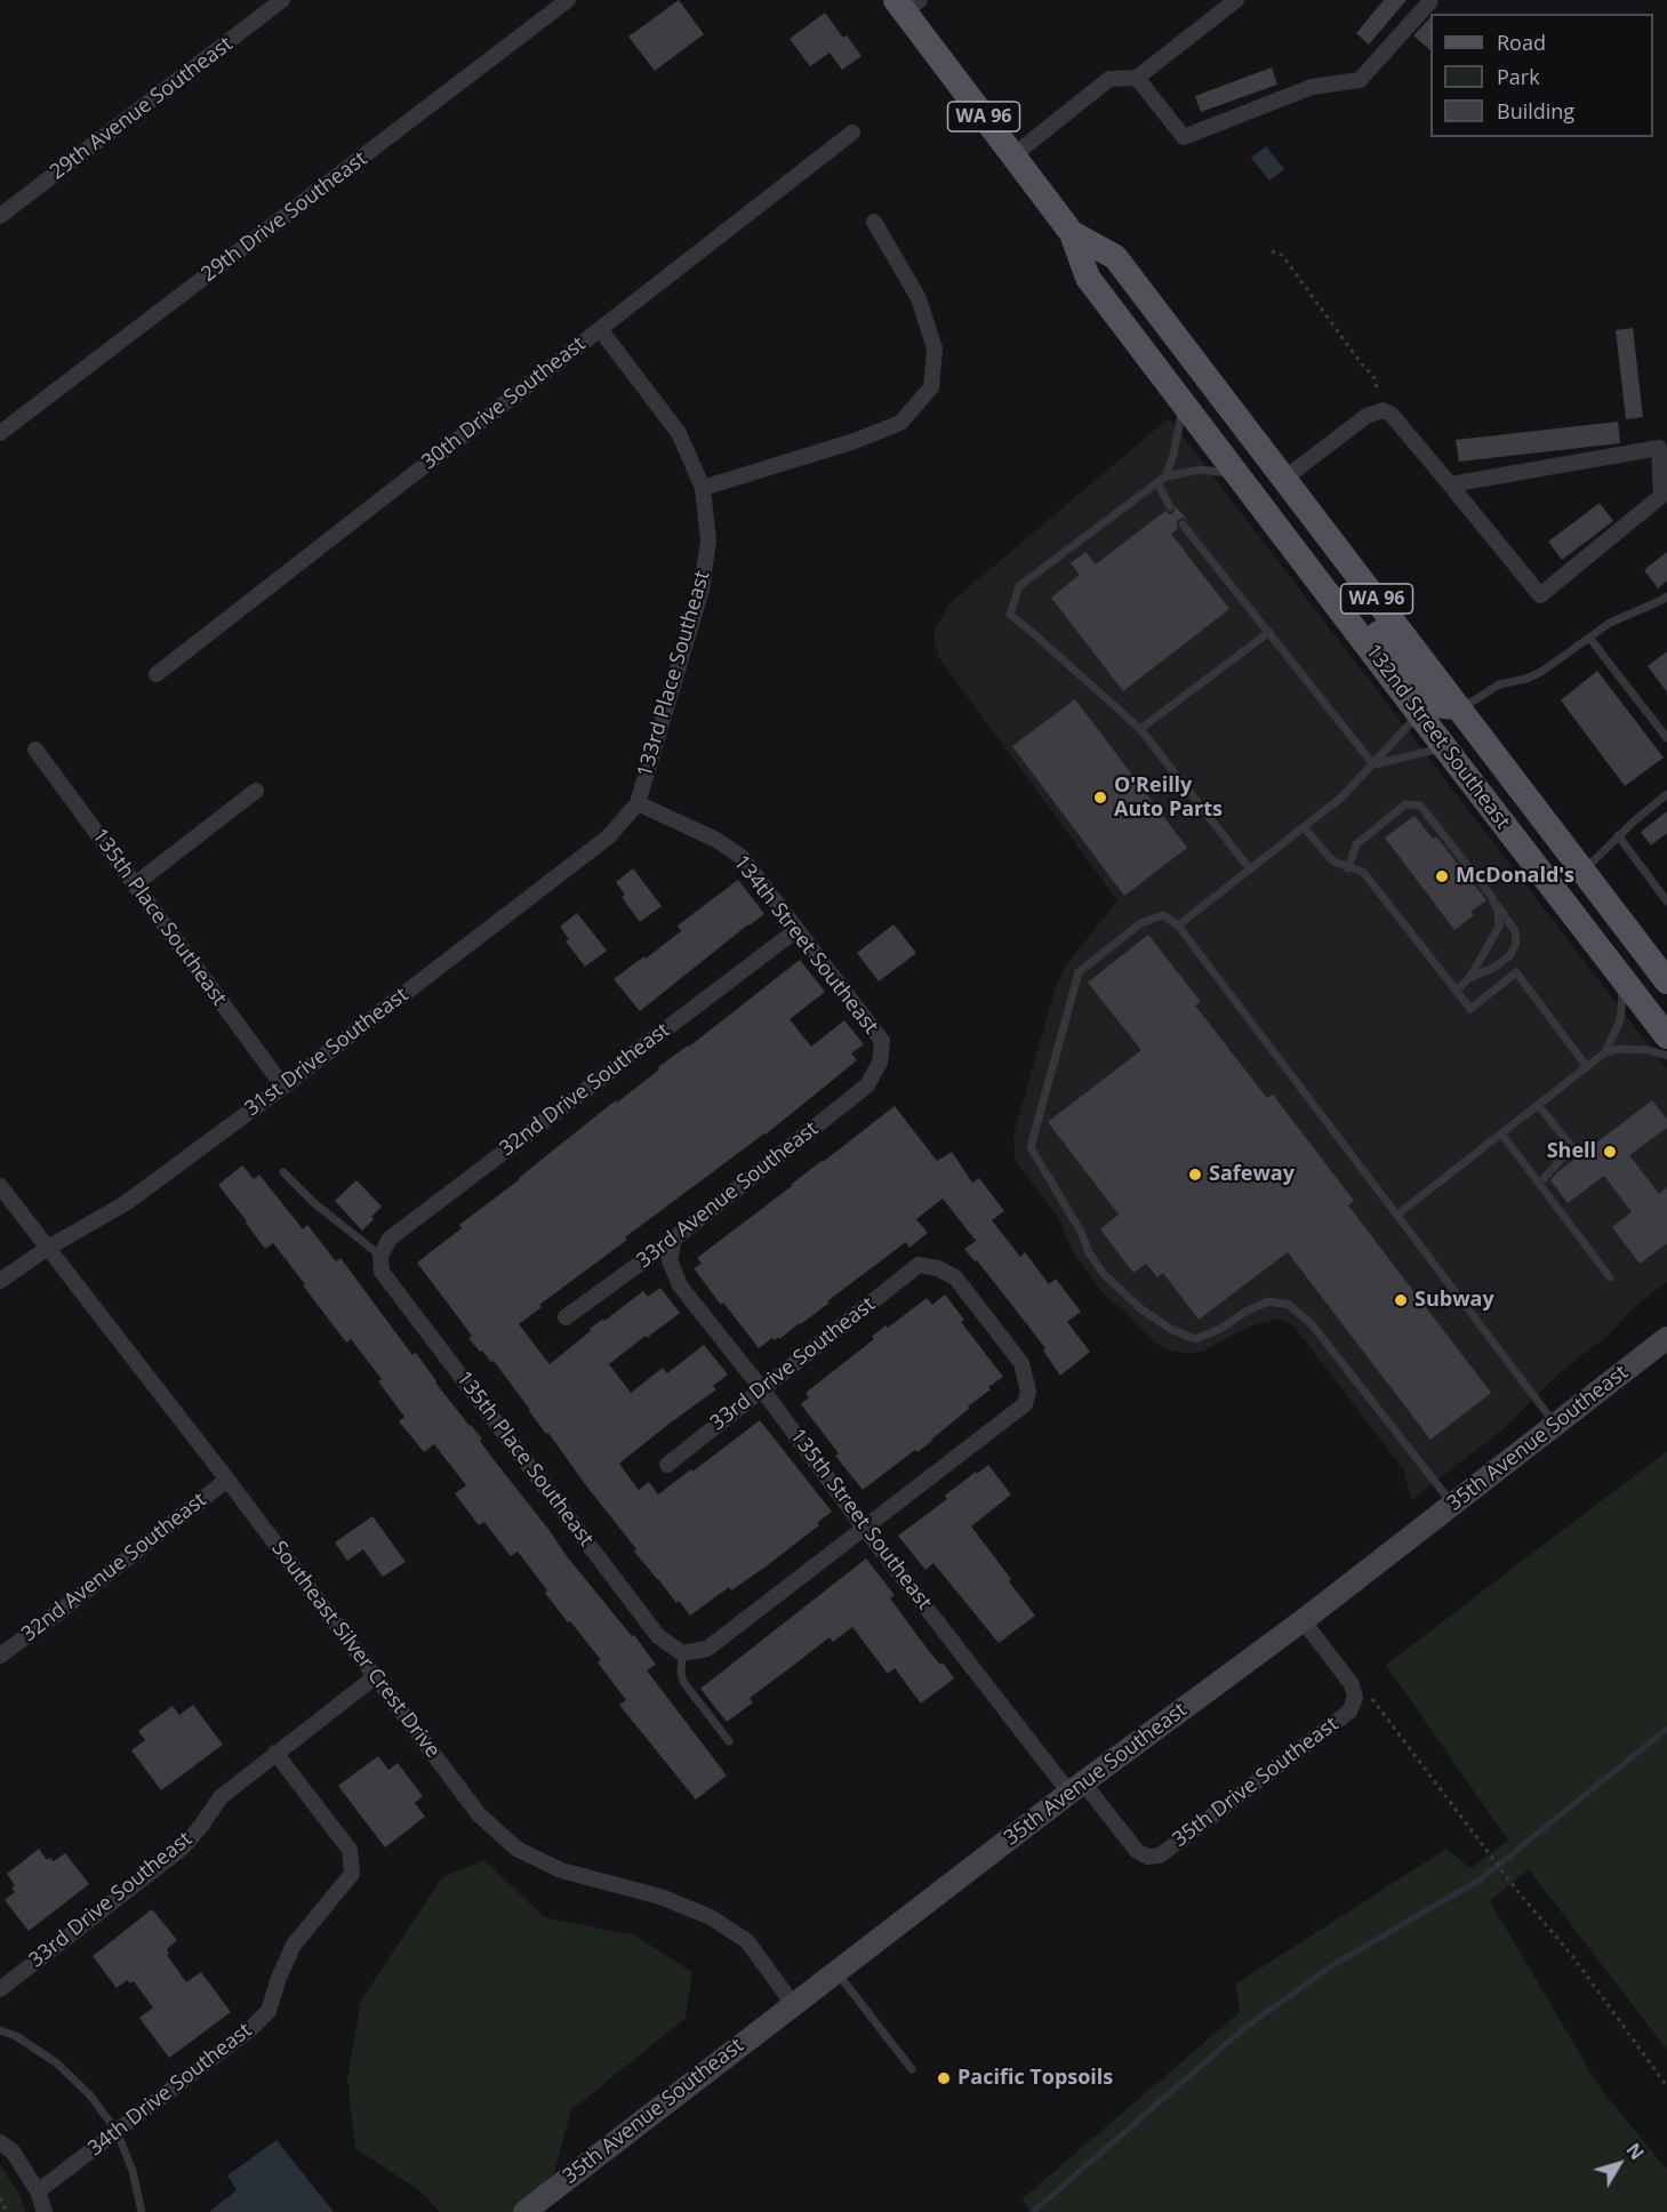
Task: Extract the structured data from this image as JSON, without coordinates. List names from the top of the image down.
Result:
{
  "streets": {
    "main road": ["WA 96", "132nd Street Southeast"],
    "street": [
      "29th Avenue Southeast",
      "29th Drive Southeast",
      "30th Drive Southeast",
      "133rd Place Southeast",
      "135th Place Southeast",
      "134th Street Southeast",
      "31st Drive Southeast",
      "32nd Drive Southeast",
      "33rd Avenue Southeast",
      "33rd Drive Southeast",
      "35th Avenue Southeast",
      "135th Street Southeast",
      "32nd Avenue Southeast",
      "Southeast Silver Crest Drive",
      "35th Drive Southeast",
      "34th Drive Southeast"
    ]
  },
  "crossings": [
    ["30th Drive Southeast", "133rd Place Southeast"],
    ["133rd Place Southeast", "134th Street Southeast"],
    ["133rd Place Southeast", "31st Drive Southeast"],
    ["135th Place Southeast", "31st Drive Southeast"],
    ["135th Place Southeast", "32nd Drive Southeast"],
    ["134th Street Southeast", "31st Drive Southeast"],
    ["134th Street Southeast", "32nd Drive Southeast"],
    ["134th Street Southeast", "33rd Avenue Southeast"],
    ["31st Drive Southeast", "Southeast Silver Crest Drive"],
    ["33rd Avenue Southeast", "135th Street Southeast"],
    ["33rd Drive Southeast", "135th Street Southeast"],
    ["33rd Drive Southeast", "Southeast Silver Crest Drive"],
    ["33rd Drive Southeast", "34th Drive Southeast"],
    ["35th Avenue Southeast", "135th Street Southeast"],
    ["35th Avenue Southeast", "Southeast Silver Crest Drive"],
    ["35th Avenue Southeast", "35th Drive Southeast"],
    ["135th Street Southeast", "35th Drive Southeast"],
    ["32nd Avenue Southeast", "Southeast Silver Crest Drive"]
  ],
  "places": [
    "O'Reilly Auto Parts",
    "McDonald's",
    "Shell",
    "Safeway",
    "Subway",
    "Pacific Topsoils"
  ],
  "legend": ["Road", "Park", "Building"],
  "north": "top right"
}
